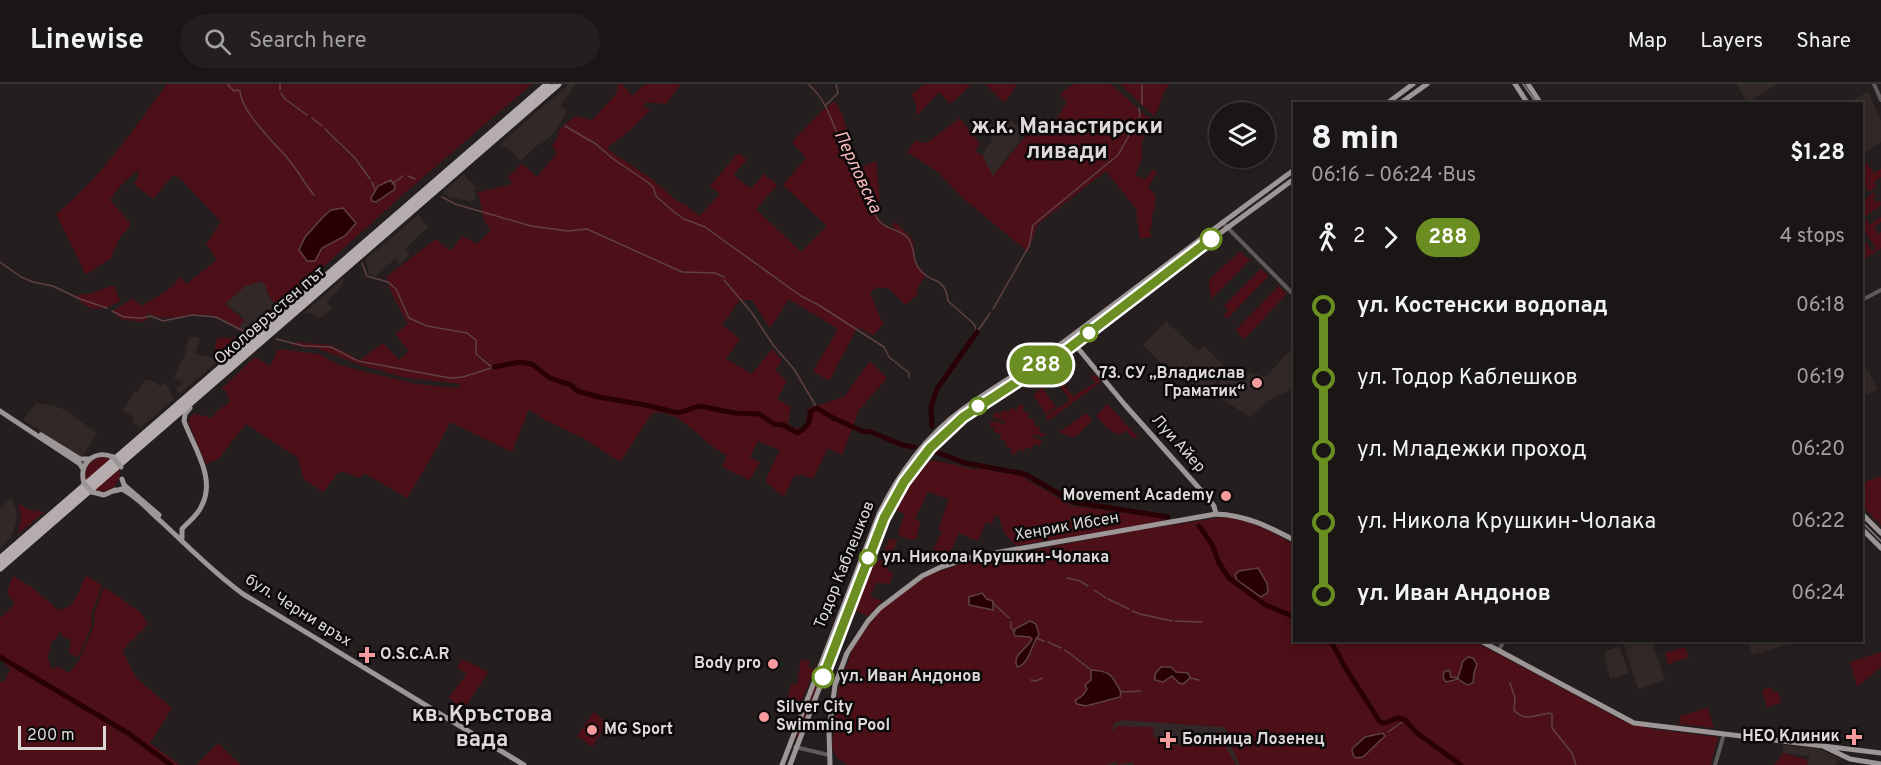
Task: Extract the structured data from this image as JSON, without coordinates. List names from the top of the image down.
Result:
{
  "streets": {
    "highway": ["Околовръстен път"],
    "main road": [
      "Луи Айер",
      "Хенрик Ибсен",
      "Тодор Каблешков",
      "бул. Черни връх"
    ]
  },
  "crossings": [
    ["Луи Айер", "Хенрик Ибсен"],
    ["Луи Айер", "Тодор Каблешков"]
  ],
  "districts": ["ж.к. Манастирски ливади", "кв. Кръстова вада"],
  "water": ["Перловска"],
  "places": {
    "other": [
      "73. СУ „Владислав Граматик“",
      "Movement Academy",
      "ул. Никола Крушкин-Чолака",
      "Body pro",
      "ул. Иван Андонов",
      "Silver City Swimming Pool",
      "MG Sport"
    ],
    "health": ["O.S.C.A.R", "НЕО Клиник", "Болница Лозенец"]
  },
  "lines": ["bus line 288"],
  "scale_bar": "200 m",
  "page": {
    "header": "Linewise",
    "search": "Search here",
    "nav": ["Map", "Layers", "Share"],
    "on_map": "288",
    "heading": ["8 min", "06:16 – 06:24 · Bus", "$1.28"],
    "legs": ["2", "288", "4 stops"],
    "list": [
      {
        "name": "ул. Костенски водопад",
        "value": "06:18"
      },
      {
        "name": "ул. Тодор Каблешков",
        "value": "06:19"
      },
      {
        "name": "ул. Младежки проход",
        "value": "06:20"
      },
      {
        "name": "ул. Никола Крушкин-Чолака",
        "value": "06:22"
      },
      {
        "name": "ул. Иван Андонов",
        "value": "06:24"
      }
    ],
    "scale": "200 m"
  }
}
